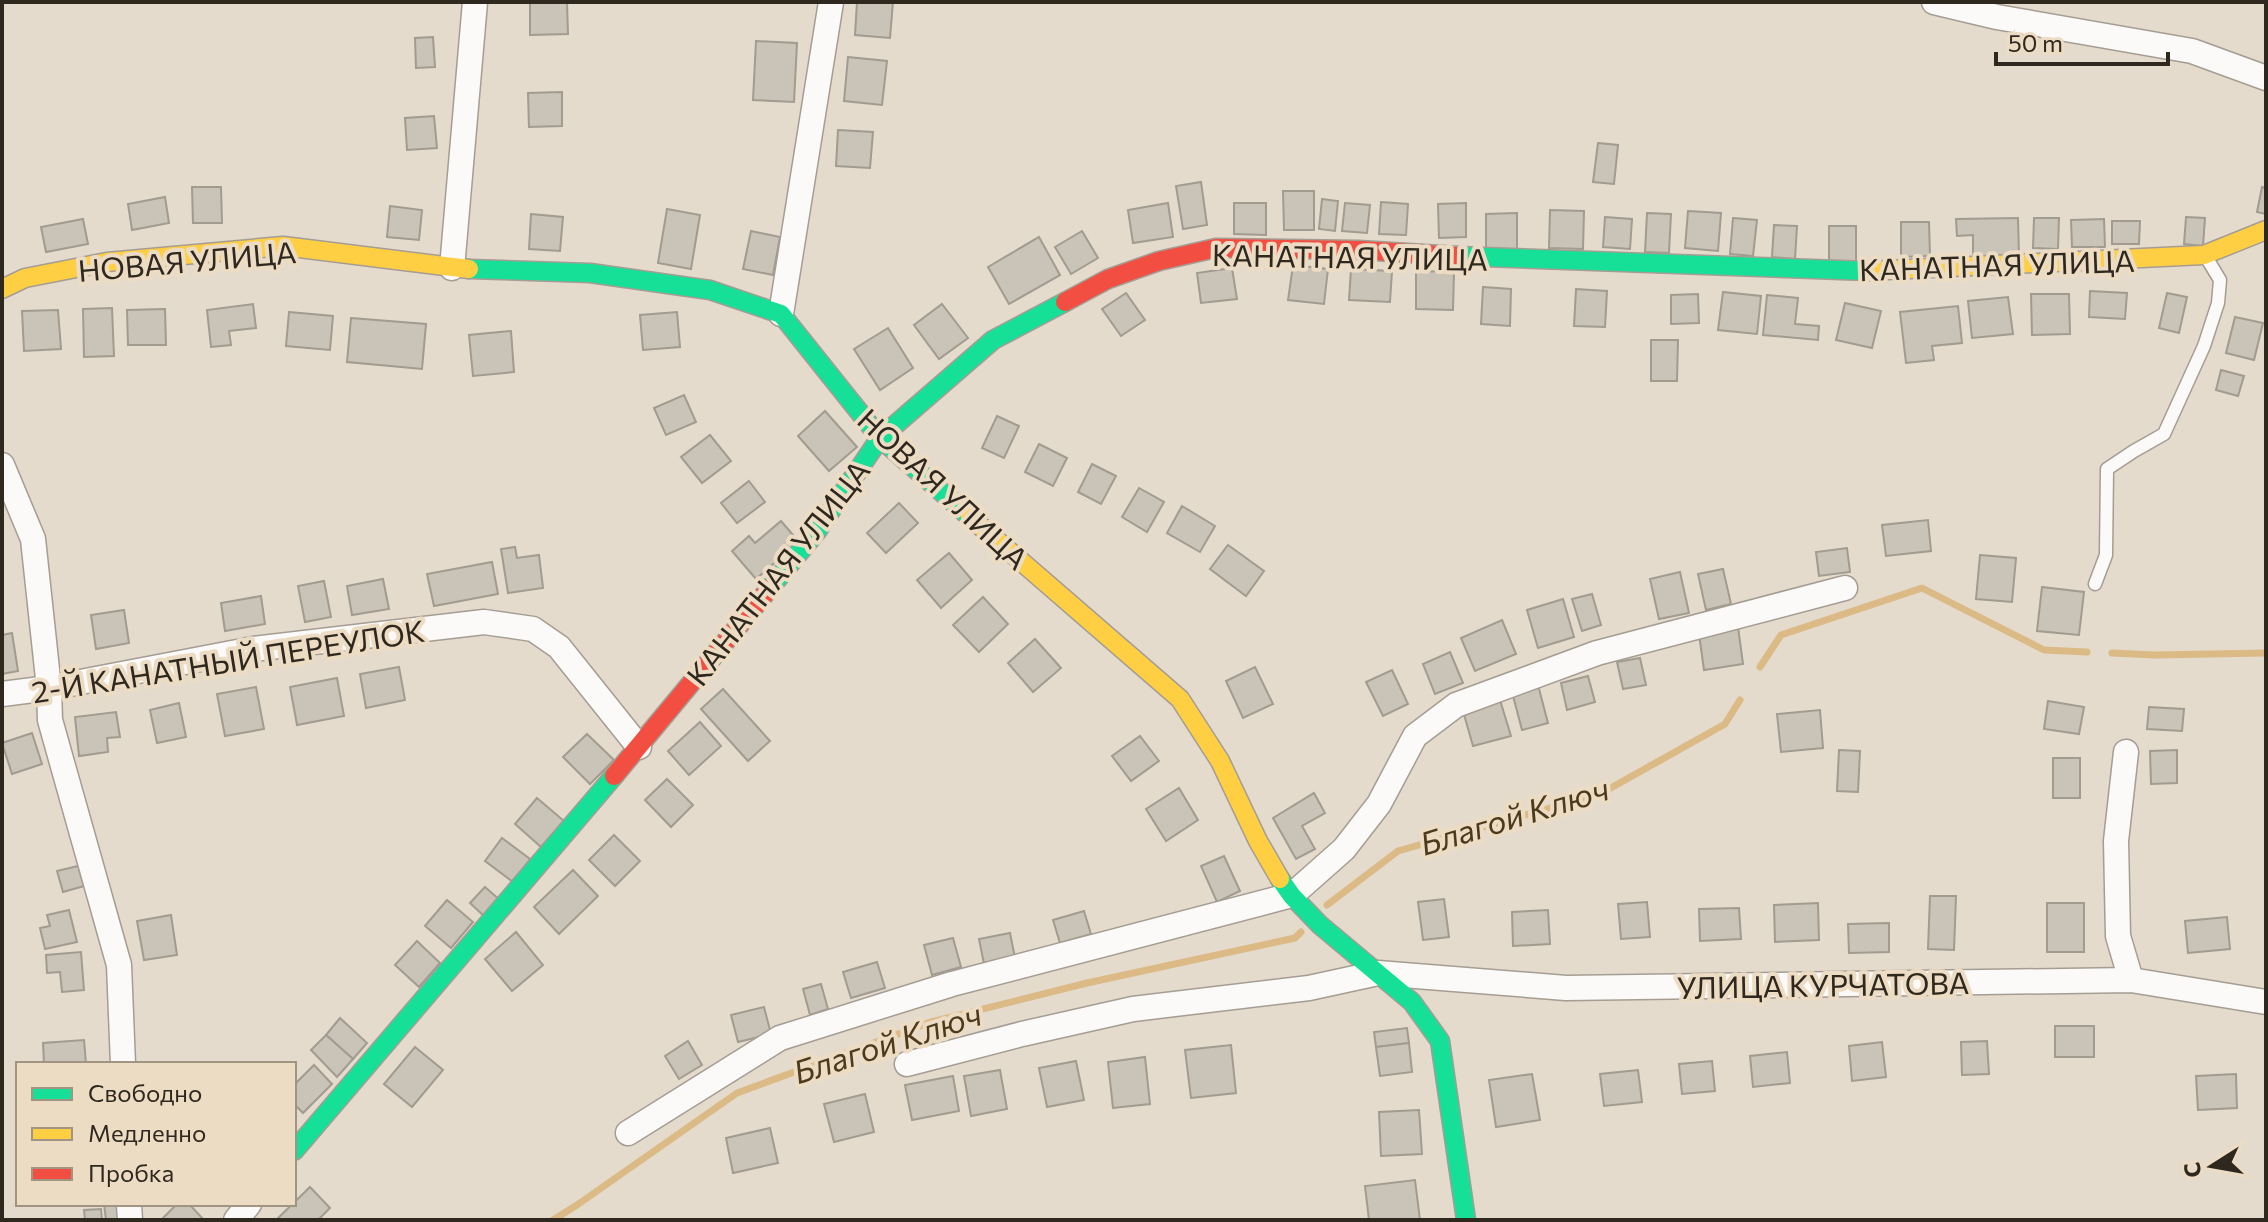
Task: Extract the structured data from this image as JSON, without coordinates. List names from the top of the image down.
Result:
{
  "streets": {
    "street": [
      "КАНАТНАЯ УЛИЦА",
      "НОВАЯ УЛИЦА",
      "2-Й КАНАТНЫЙ ПЕРЕУЛОК",
      "УЛИЦА КУРЧАТОВА"
    ]
  },
  "crossings": [
    ["КАНАТНАЯ УЛИЦА", "НОВАЯ УЛИЦА"],
    ["КАНАТНАЯ УЛИЦА", "2-Й КАНАТНЫЙ ПЕРЕУЛОК"],
    ["НОВАЯ УЛИЦА", "УЛИЦА КУРЧАТОВА"]
  ],
  "water": ["Благой Ключ"],
  "legend": ["Свободно", "Медленно", "Пробка"],
  "scale_bar": "50 m",
  "north": "left"
}
